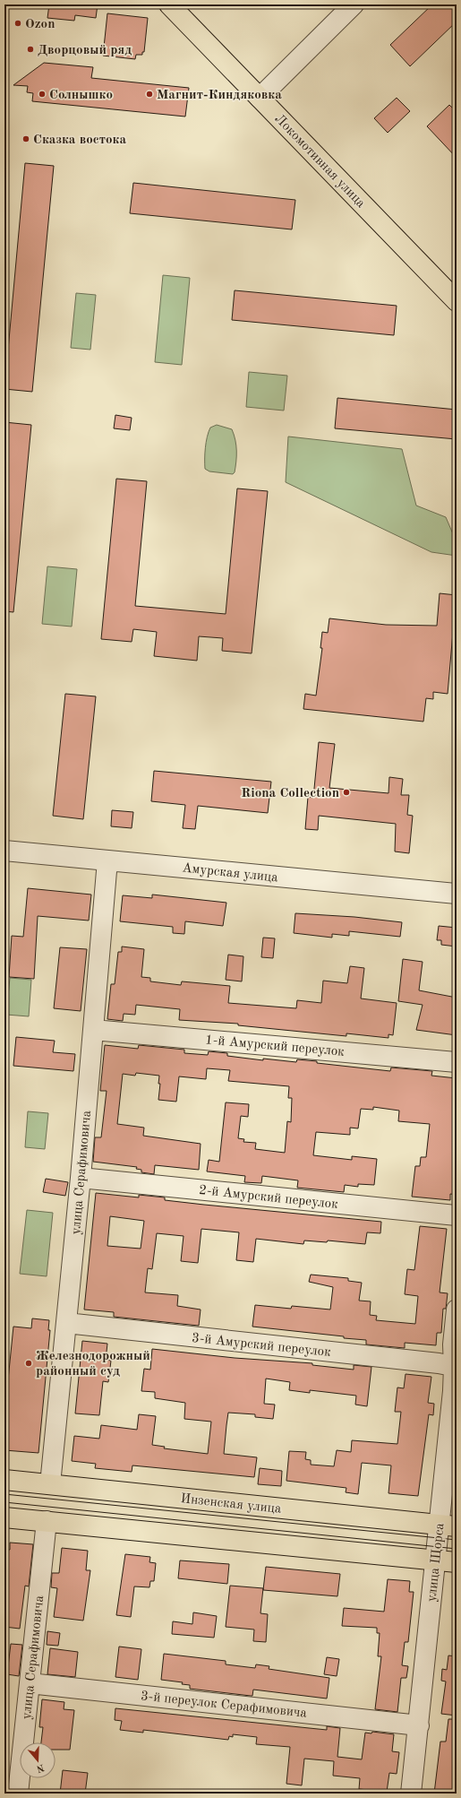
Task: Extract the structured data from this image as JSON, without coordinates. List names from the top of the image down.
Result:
{
  "streets": {
    "main road": ["Локомотивная улица", "Инзенская улица"],
    "street": [
      "Амурская улица",
      "1-й Амурский переулок",
      "улица Серафимовича",
      "2-й Амурский переулок",
      "3-й Амурский переулок",
      "улица Щорса",
      "3-й переулок Серафимовича"
    ]
  },
  "crossings": [
    ["Амурская улица", "улица Серафимовича"],
    ["1-й Амурский переулок", "улица Серафимовича"],
    ["улица Серафимовича", "2-й Амурский переулок"],
    ["улица Серафимовича", "3-й Амурский переулок"],
    ["улица Серафимовича", "Инзенская улица"],
    ["улица Серафимовича", "3-й переулок Серафимовича"],
    ["3-й Амурский переулок", "улица Щорса"],
    ["Инзенская улица", "улица Щорса"],
    ["улица Щорса", "3-й переулок Серафимовича"]
  ],
  "places": [
    "Ozon",
    "Дворцовый ряд",
    "Солнышко",
    "Магнит-Киндяковка",
    "Сказка востока",
    "Riona Collection",
    "Железнодорожный районный суд"
  ],
  "north": "bottom"
}
